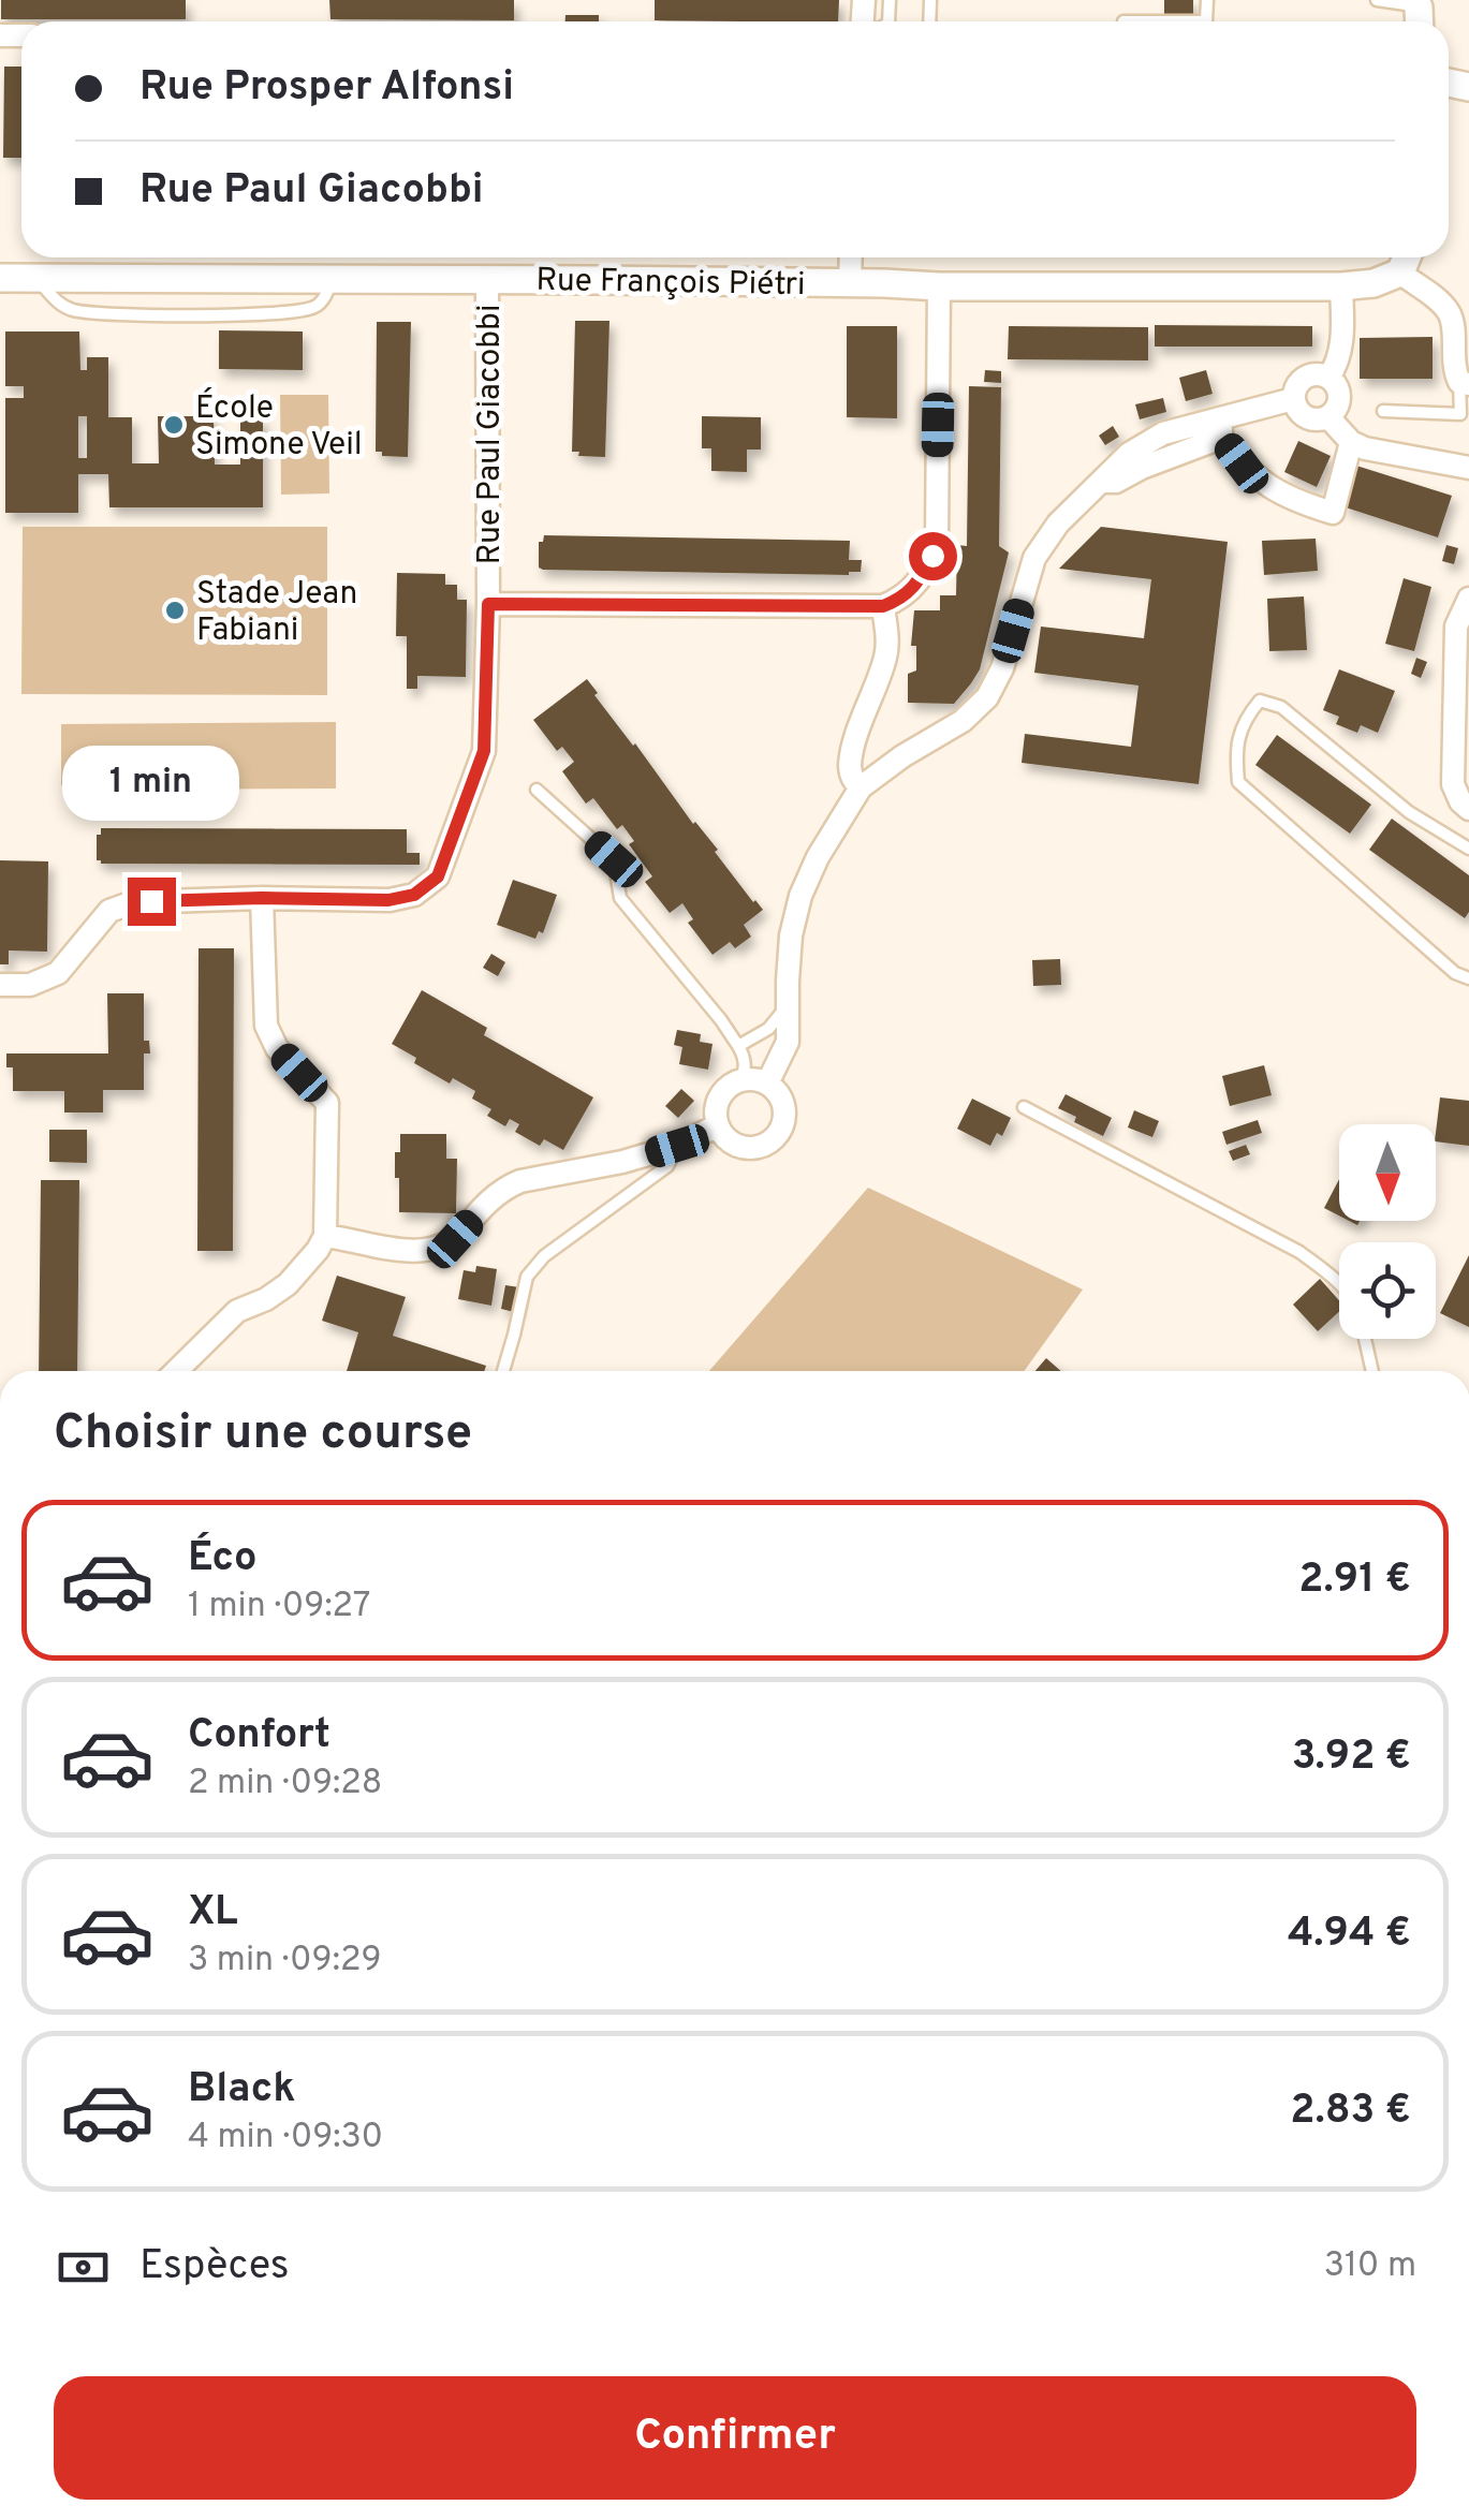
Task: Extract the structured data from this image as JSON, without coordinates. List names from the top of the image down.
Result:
{
  "streets": {
    "street": ["Rue François Piétri", "Rue Paul Giacobbi"]
  },
  "crossings": [
    ["Rue François Piétri", "Rue Paul Giacobbi"]
  ],
  "places": ["École Simone Veil", "Stade Jean Fabiani"],
  "north": "bottom",
  "page": {
    "banner": ["Rue Prosper Alfonsi", "Rue Paul Giacobbi"],
    "bubble": "1 min",
    "heading": "Choisir une course",
    "list": [
      {
        "name": "Éco",
        "note": "1 min · 09:27",
        "value": "2.91 €"
      },
      {
        "name": "Confort",
        "note": "2 min · 09:28",
        "value": "3.92 €"
      },
      {
        "name": "XL",
        "note": "3 min · 09:29",
        "value": "4.94 €"
      },
      {
        "name": "Black",
        "note": "4 min · 09:30",
        "value": "2.83 €"
      }
    ],
    "pay": ["Espèces", "310 m"],
    "buttons": "Confirmer"
  }
}
